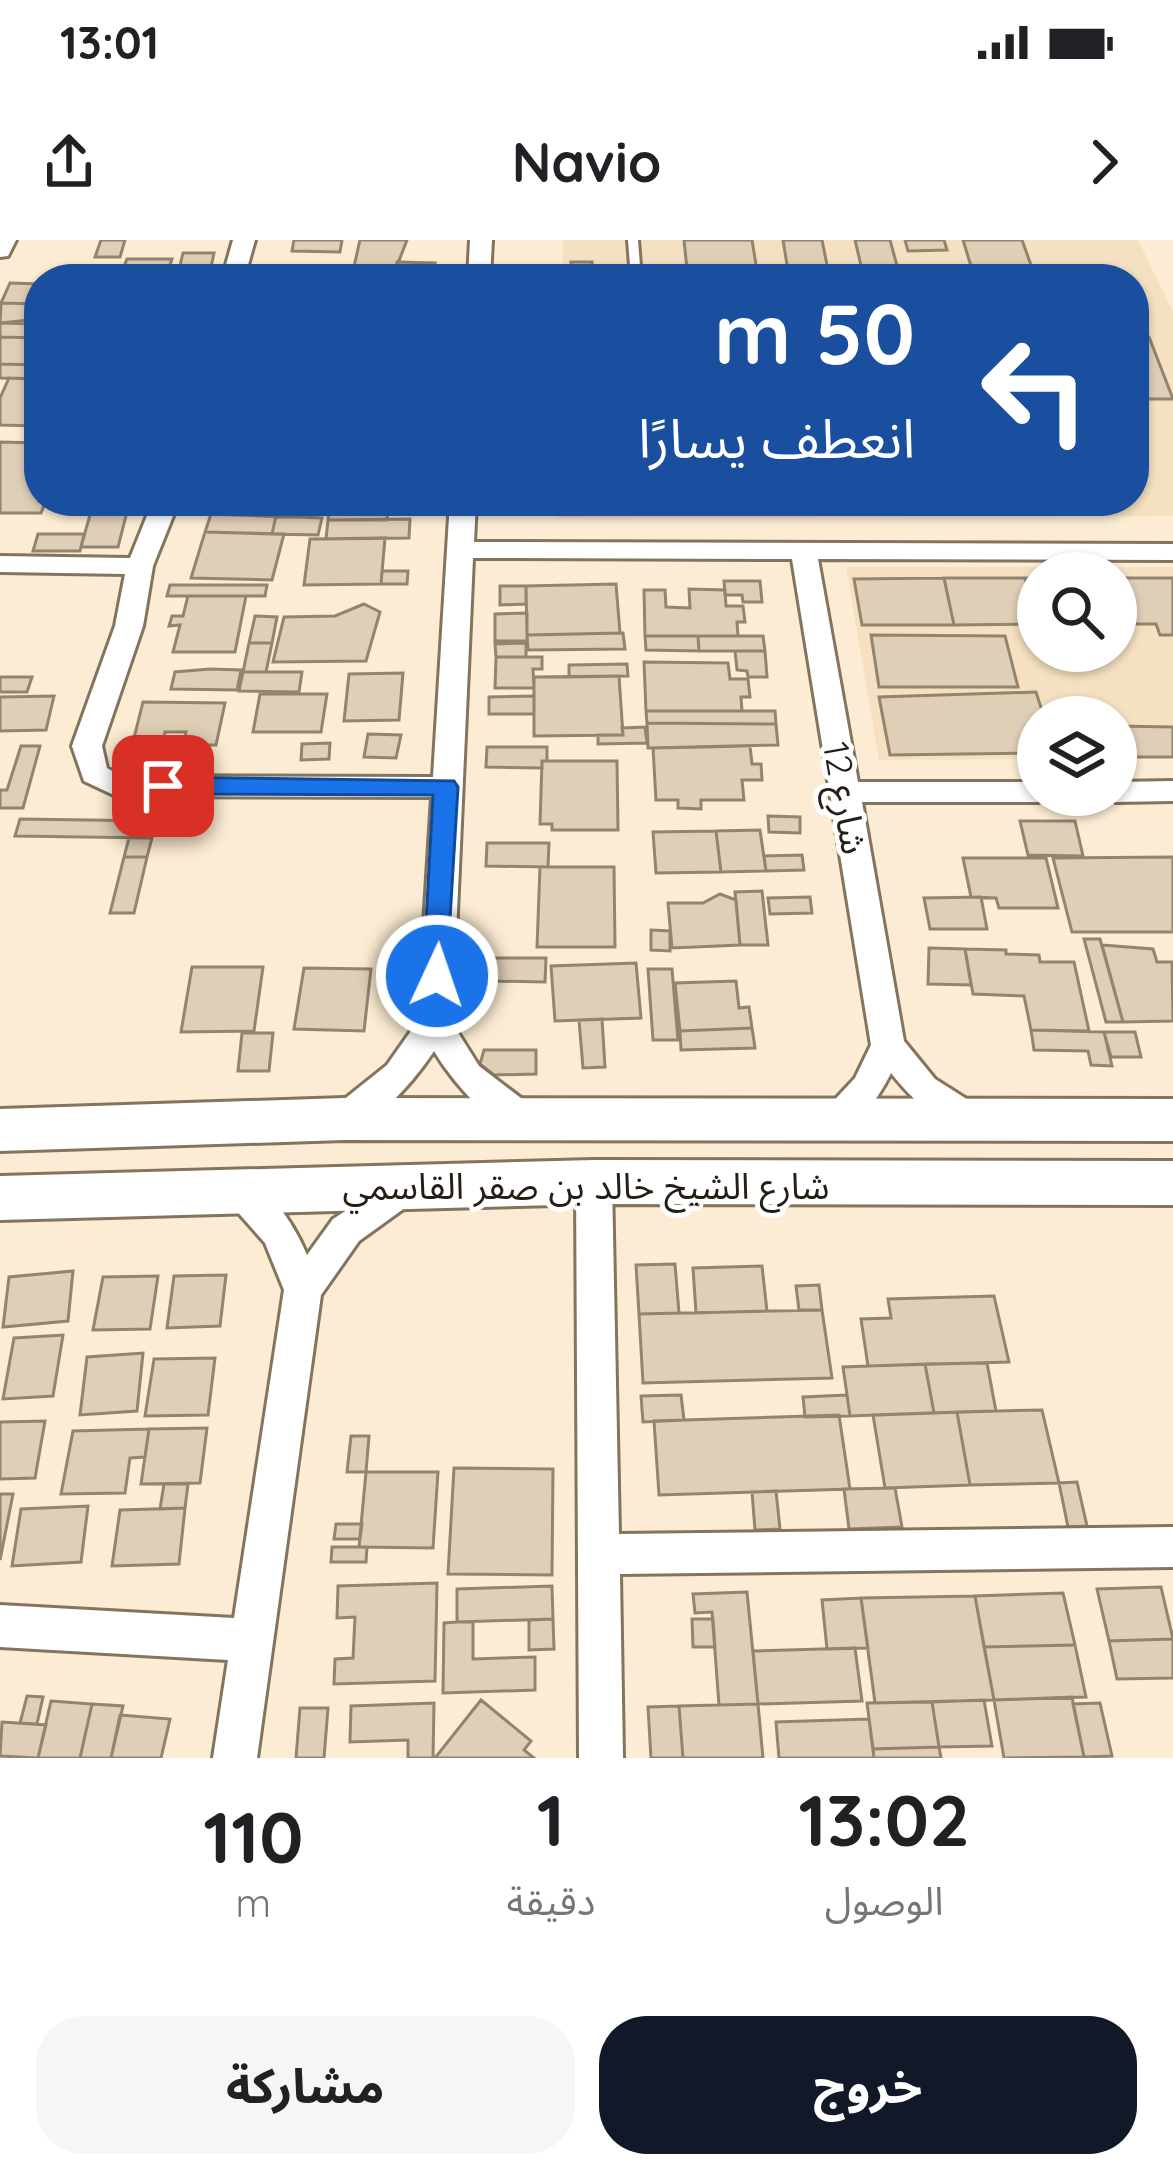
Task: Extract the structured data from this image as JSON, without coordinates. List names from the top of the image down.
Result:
{
  "streets": {
    "main road": ["شارع الشيخ خالد بن صقر القاسمي"],
    "street": ["شارع 12"]
  },
  "crossings": [
    ["شارع 12", "شارع الشيخ خالد بن صقر القاسمي"]
  ],
  "page": {
    "status": "13:01",
    "header": "Navio",
    "turn": ["50 m", "انعطف يسارًا"],
    "eta": [
      "13:02",
      "الوصول",
      "1",
      "دقيقة",
      "110",
      "m"
    ],
    "buttons": ["خروج", "مشاركة"]
  }
}
